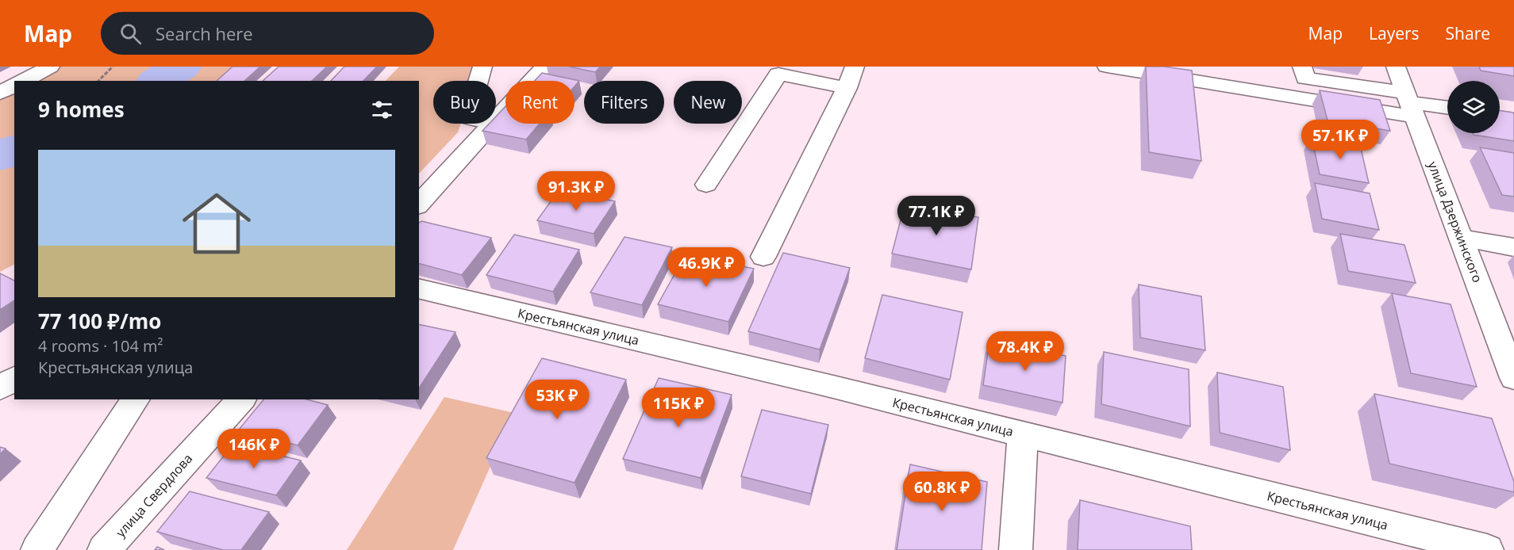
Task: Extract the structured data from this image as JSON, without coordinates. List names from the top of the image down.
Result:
{
  "streets": {
    "street": ["улица Дзержинского", "Крестьянская улица", "улица Свердлова"]
  },
  "page": {
    "header": "Map",
    "search": "Search here",
    "nav": ["Map", "Layers", "Share"],
    "chip": [
      "Buy",
      "Rent",
      "Filters",
      "New"
    ],
    "heading": "9 homes",
    "price": [
      "57.1K ₽",
      "91.3K ₽",
      "77.1K ₽",
      "46.9K ₽",
      "78.4K ₽",
      "53K ₽",
      "115K ₽",
      "146K ₽",
      "60.8K ₽"
    ],
    "list": [
      {
        "name": "77 100 ₽/mo",
        "note": "4 rooms · 104 m² · Крестьянская улица"
      }
    ]
  }
}
